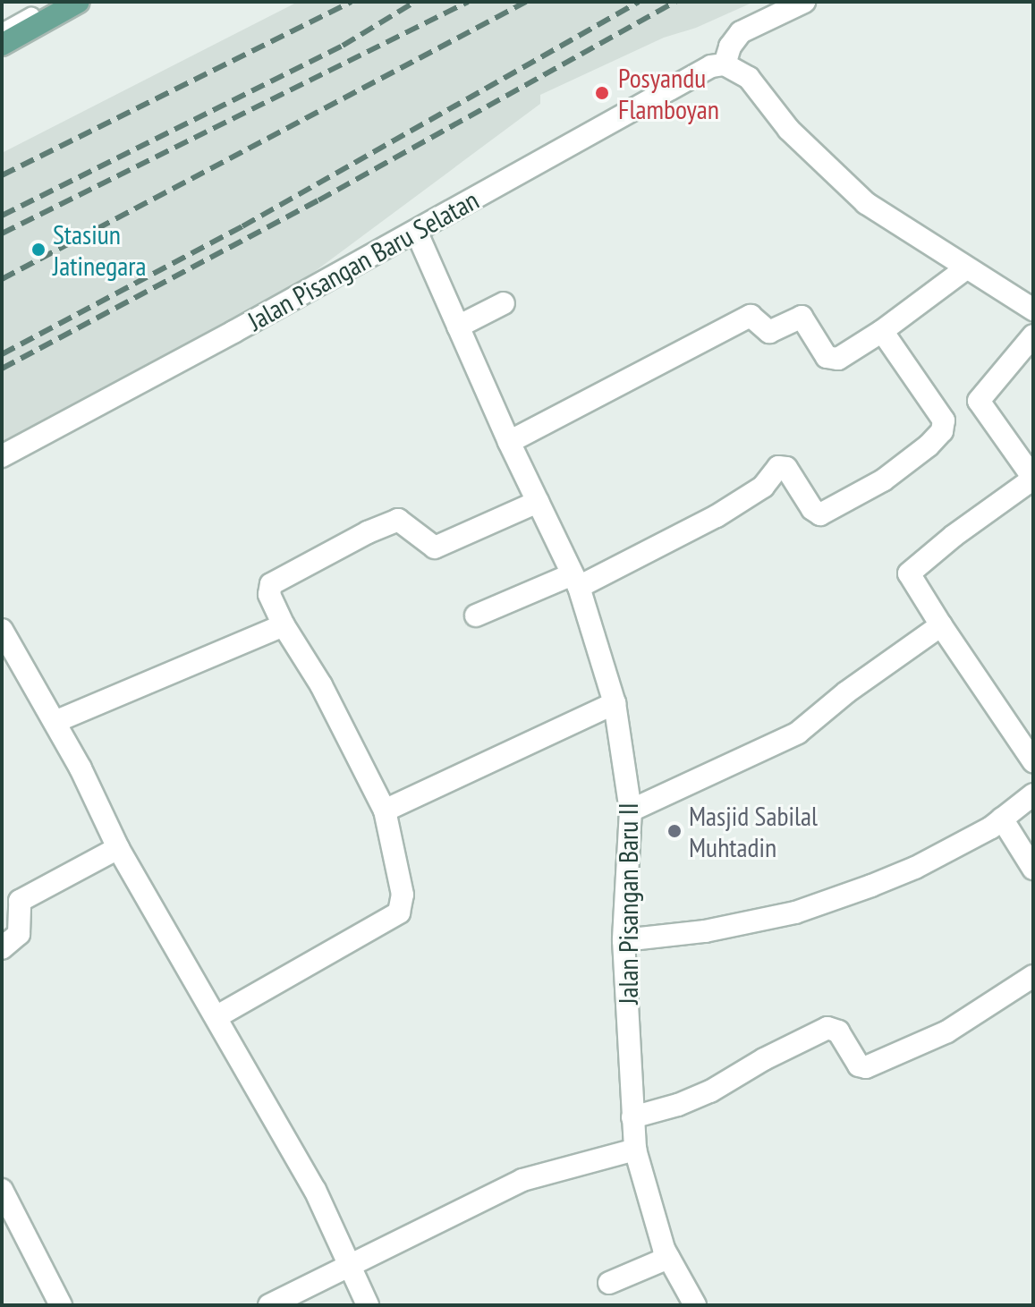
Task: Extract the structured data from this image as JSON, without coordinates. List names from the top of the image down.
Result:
{
  "streets": {
    "street": ["Jalan Pisangan Baru Selatan", "Jalan Pisangan Baru II"]
  },
  "crossings": [
    ["Jalan Pisangan Baru Selatan", "Jalan Pisangan Baru II"]
  ],
  "places": ["Posyandu Flamboyan", "Stasiun Jatinegara", "Masjid Sabilal Muhtadin"]
}
